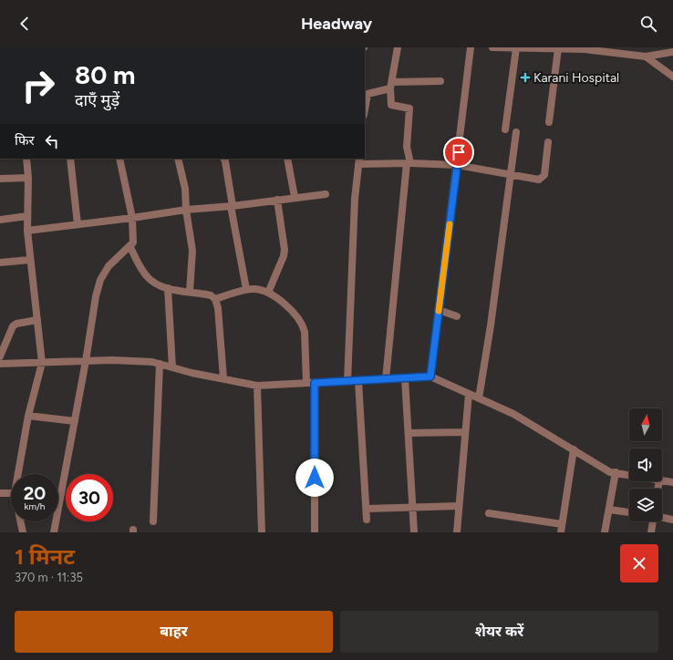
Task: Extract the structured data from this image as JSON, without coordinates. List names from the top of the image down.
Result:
{
  "places": {
    "health": ["Karani Hospital"]
  },
  "north": "top",
  "page": {
    "header": "Headway",
    "turn": ["80 m", "दाएँ मुड़ें"],
    "then": "फिर",
    "speed": "20 km/h",
    "limit": "30",
    "heading": ["1 मिनट", "370 m · 11:35"],
    "buttons": ["बाहर", "शेयर करें"]
  }
}
